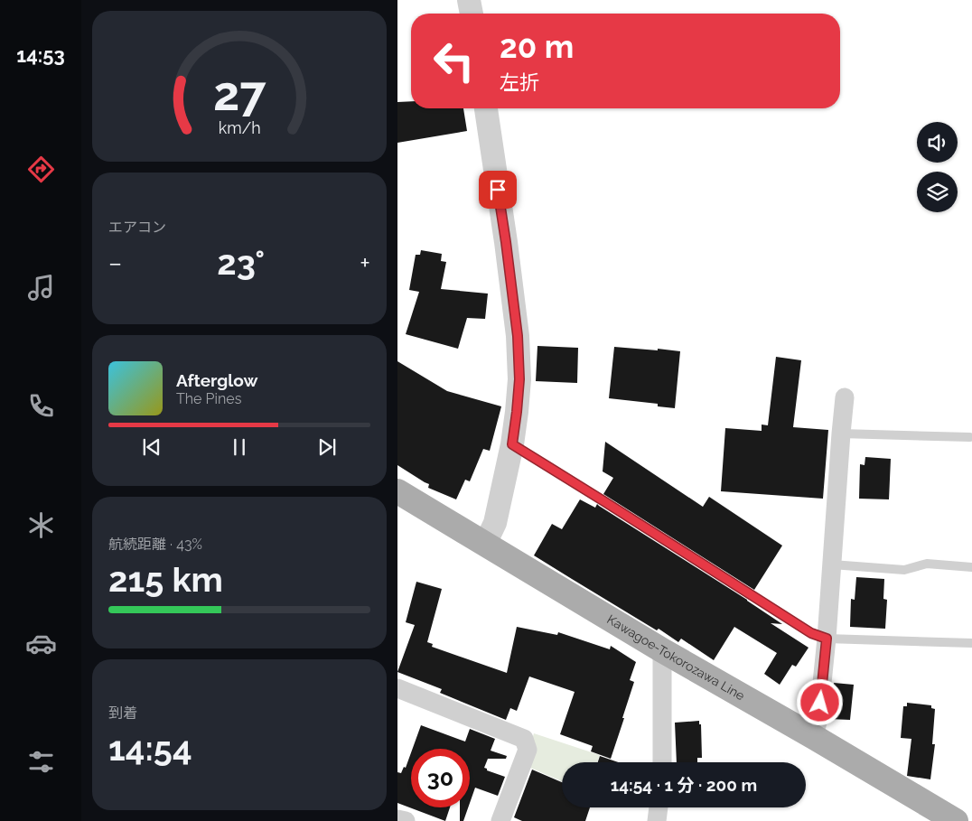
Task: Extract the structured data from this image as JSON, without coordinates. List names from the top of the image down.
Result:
{
  "streets": {
    "main road": ["Kawagoe-Tokorozawa Line"]
  },
  "page": {
    "tabs": "14:53",
    "turn": ["20 m", "左折"],
    "tile": [
      "エアコン",
      ["航続距離 · 43%", "215 km"],
      ["到着", "14:54"]
    ],
    "heat": ["−", "23°", "+"],
    "song": ["Afterglow", "The Pines"],
    "limit": "30",
    "trip": "14:54 · 1 分 · 200 m",
    "gauge": ["27", "km/h"]
  }
}
